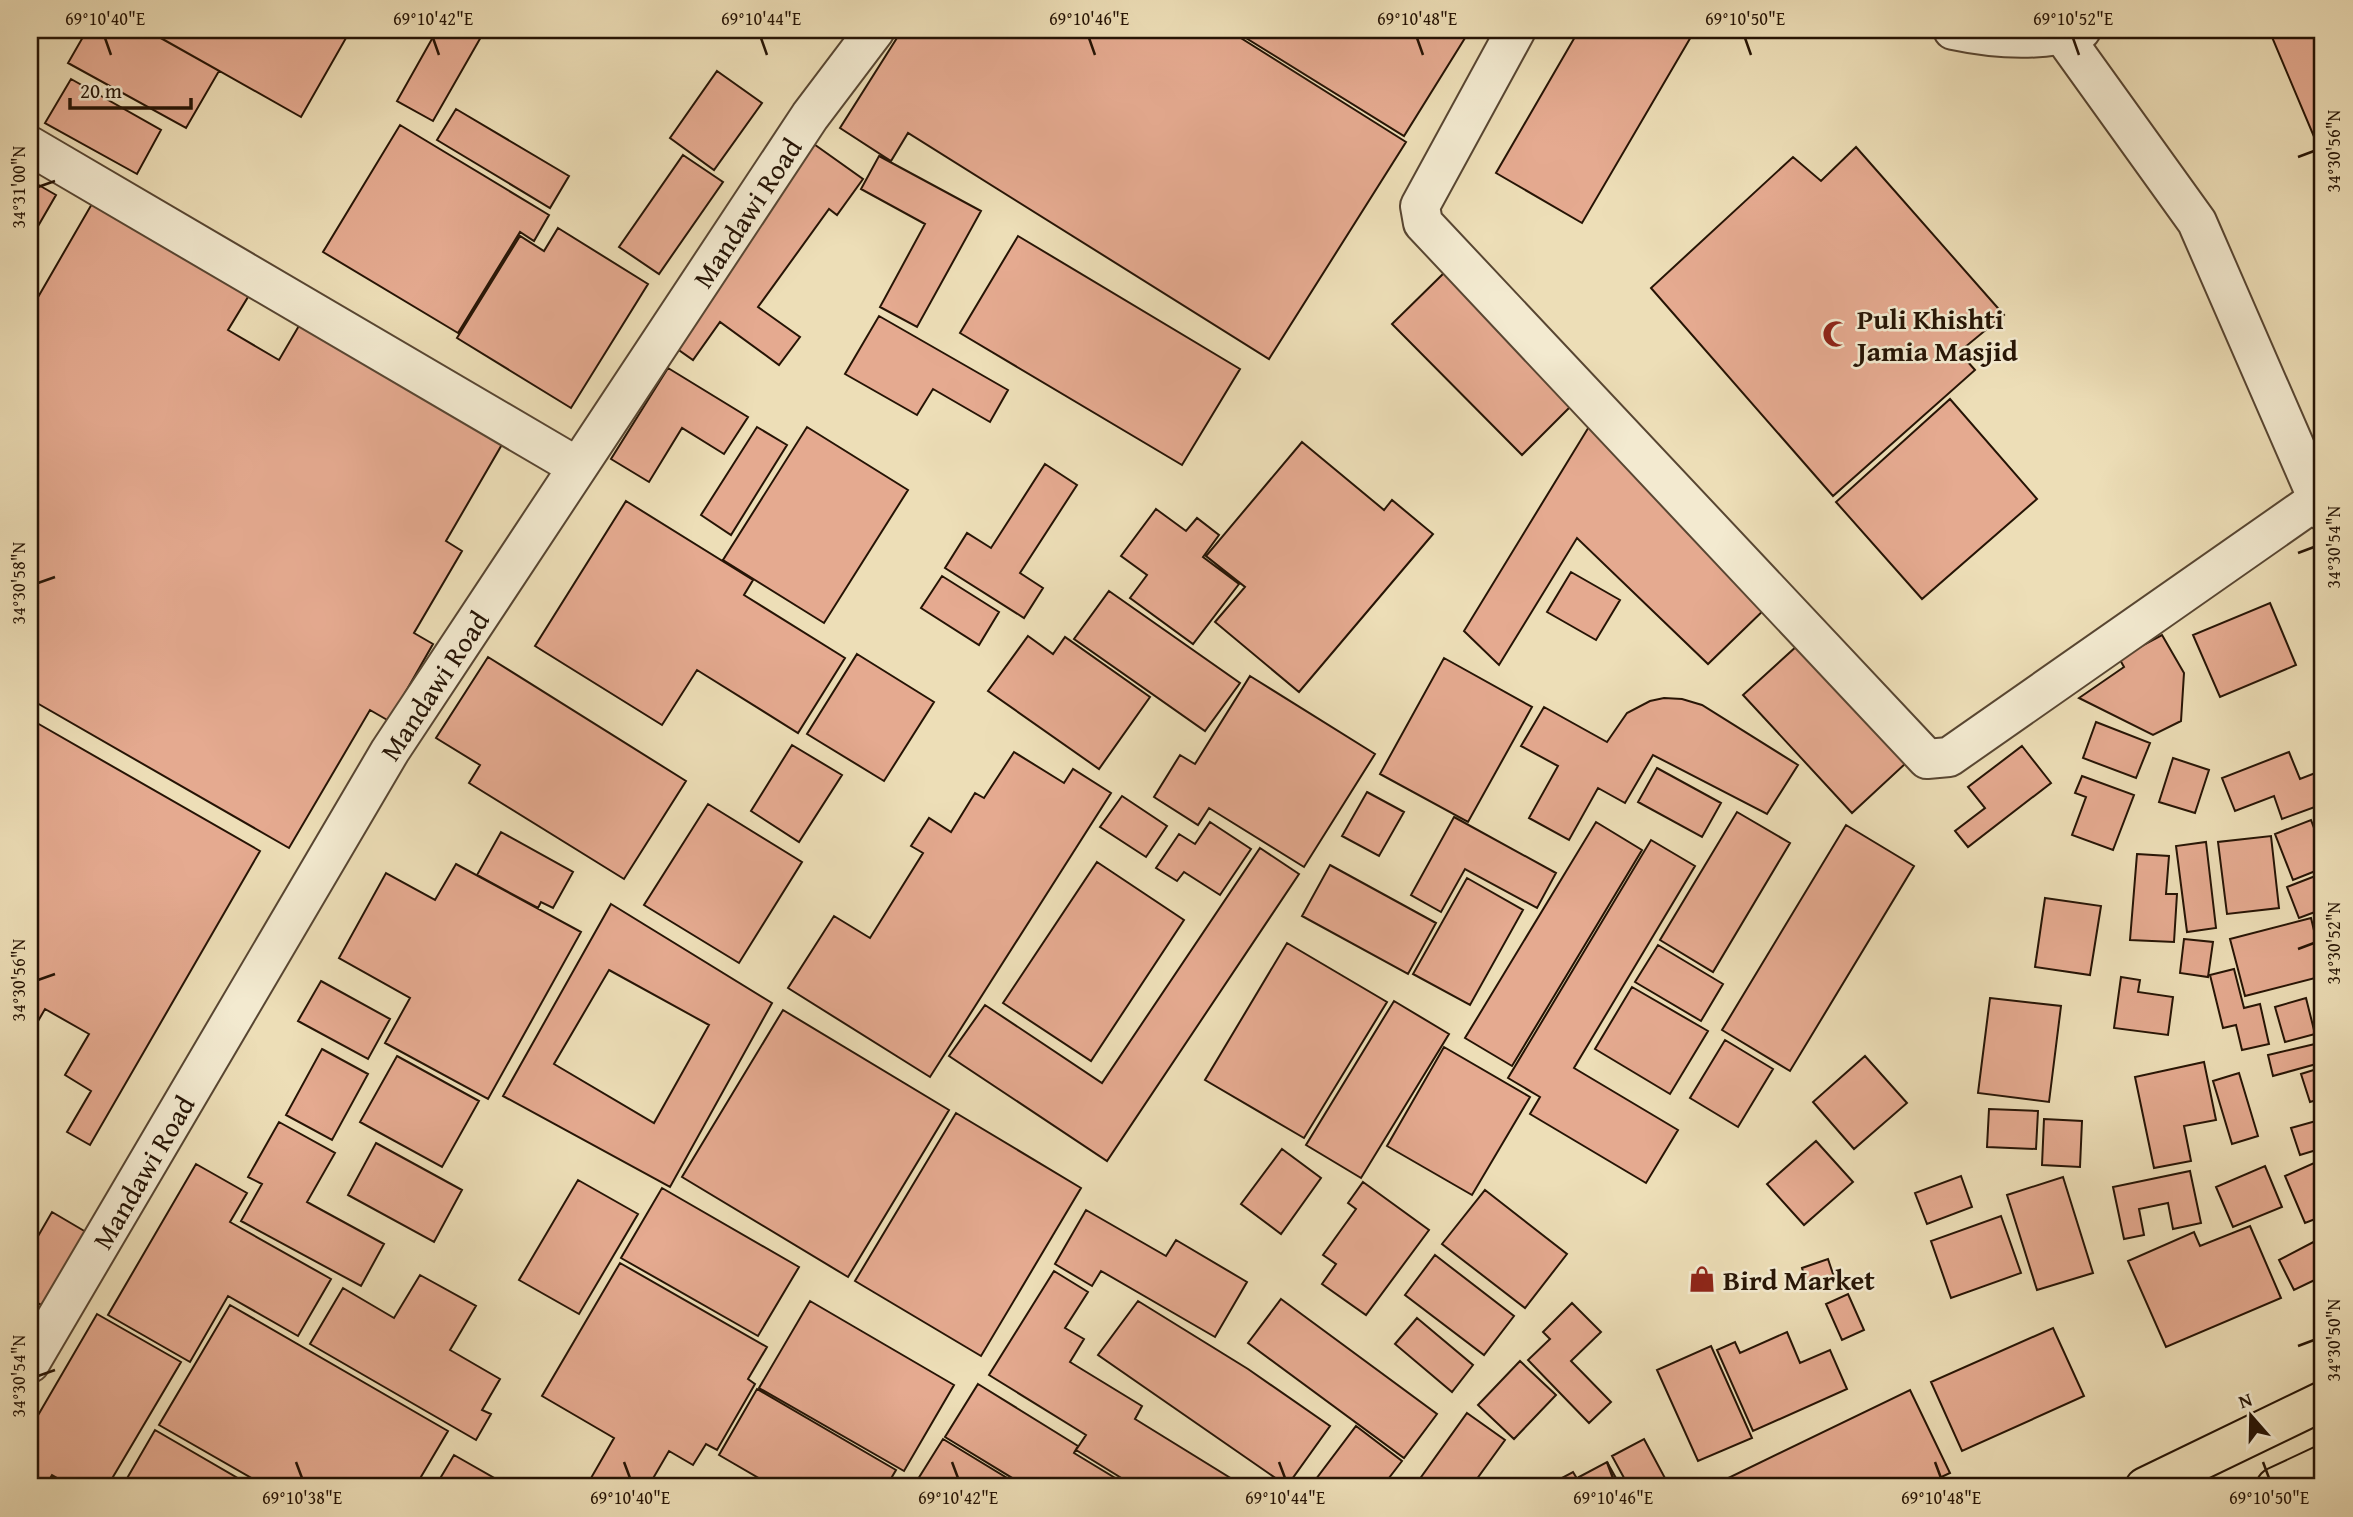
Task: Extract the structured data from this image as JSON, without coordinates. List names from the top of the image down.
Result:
{
  "streets": {
    "street": ["Mandawi Road"]
  },
  "places": {
    "mosque": ["Puli Khishti Jamia Masjid"],
    "shop": ["Bird Market"]
  },
  "scale_bar": "20 m",
  "north": "top",
  "coordinates": [
    "69°10'40\"E",
    "69°10'42\"E",
    "69°10'44\"E",
    "69°10'46\"E",
    "69°10'48\"E",
    "69°10'50\"E",
    "69°10'52\"E",
    "34°30'56\"N",
    "34°31'00\"N",
    "34°30'54\"N",
    "34°30'58\"N",
    "34°30'52\"N",
    "34°30'50\"N",
    "69°10'38\"E"
  ]
}
